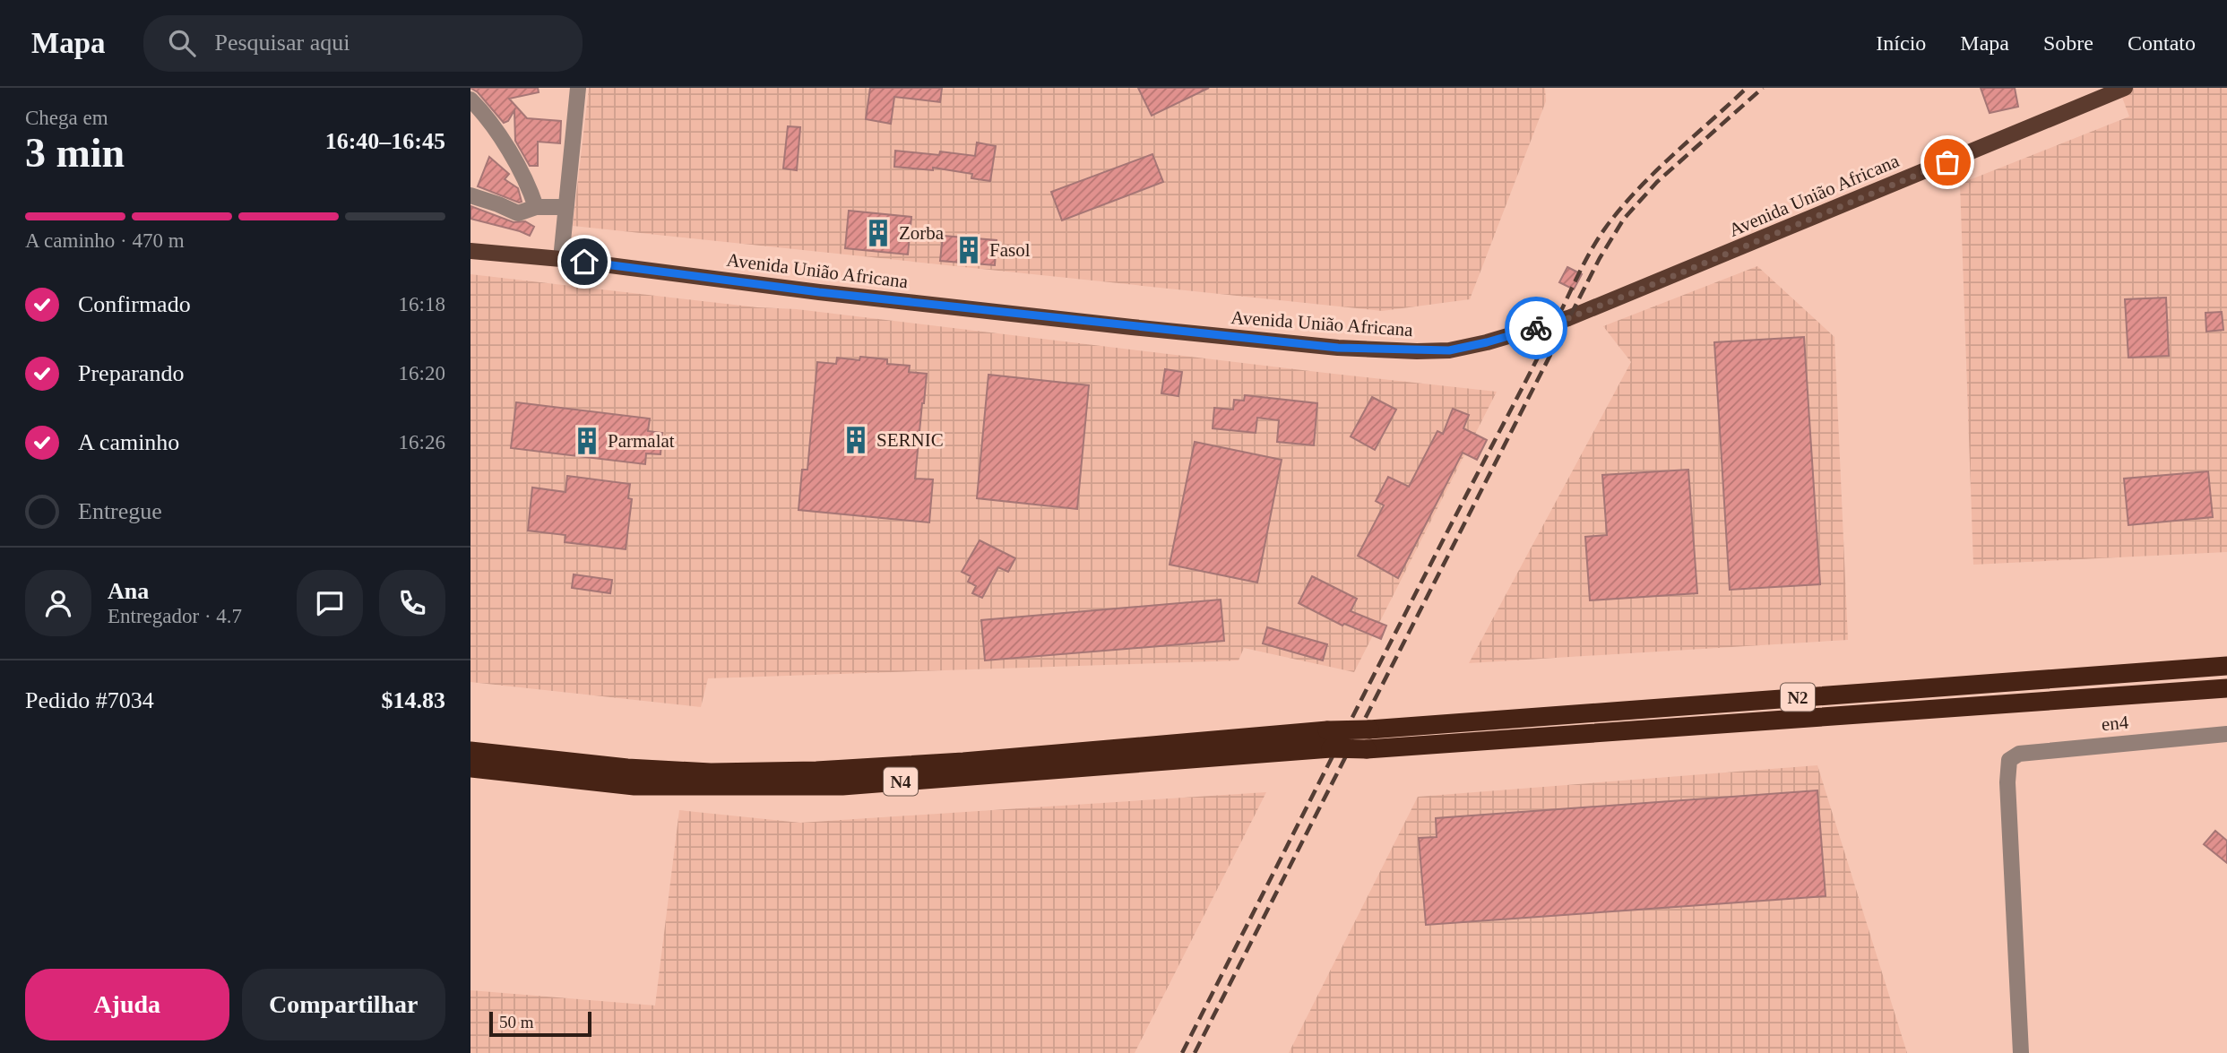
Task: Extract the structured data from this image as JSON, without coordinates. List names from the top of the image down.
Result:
{
  "streets": {
    "highway": ["N2", "N4"],
    "main road": ["Avenida União Africana"],
    "street": ["en4"]
  },
  "crossings": [
    ["N2", "N4"]
  ],
  "places": {
    "building": [
      "Zorba",
      "Fasol",
      "SERNIC",
      "Parmalat"
    ]
  },
  "scale_bar": "50 m",
  "page": {
    "header": "Mapa",
    "search": "Pesquisar aqui",
    "nav": [
      "Início",
      "Mapa",
      "Sobre",
      "Contato"
    ],
    "heading": ["3 min", "Chega em", "16:40–16:45"],
    "panel": [
      "Ana",
      "Entregador · 4.7",
      "Pedido #7034",
      "$14.83"
    ],
    "bar": "A caminho · 470 m",
    "list": [
      ["Confirmado", "16:18"],
      ["Preparando", "16:20"],
      ["A caminho", "16:26"],
      "Entregue"
    ],
    "buttons": ["Ajuda", "Compartilhar"],
    "scale": "50 m"
  }
}
